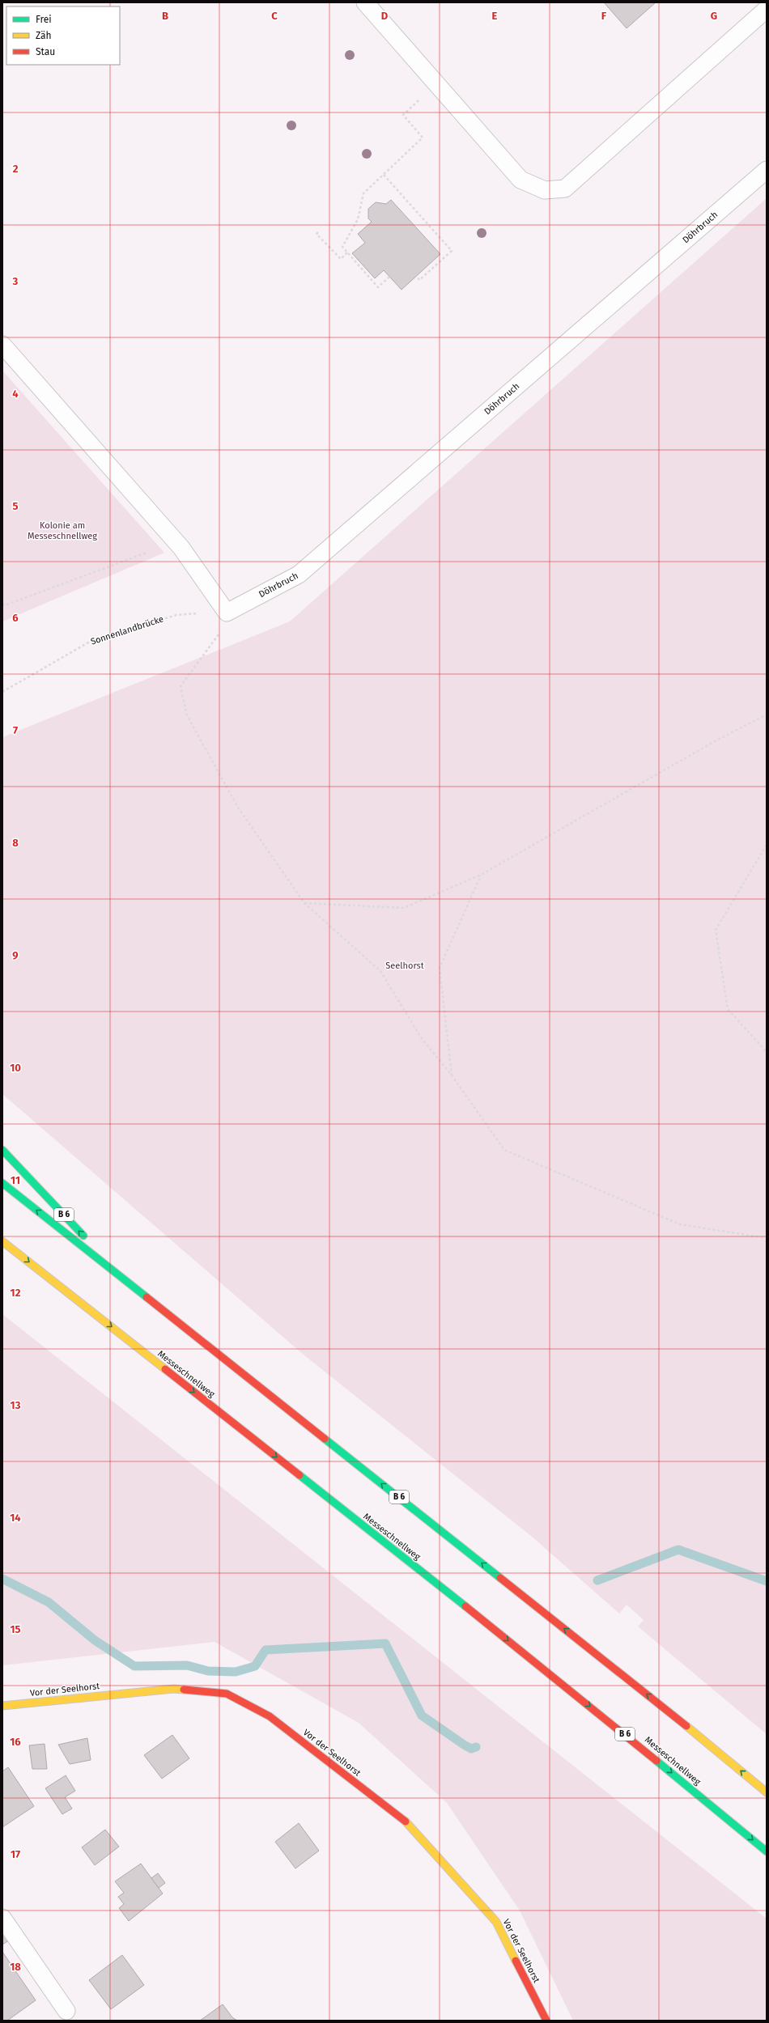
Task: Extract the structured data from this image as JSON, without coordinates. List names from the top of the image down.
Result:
{
  "streets": {
    "main road": ["B 6", "Messeschnellweg", "Vor der Seelhorst"],
    "lane": ["Döhrbruch"],
    "path": ["Sonnenlandbrücke"]
  },
  "crossings": [
    ["Döhrbruch", "Sonnenlandbrücke"]
  ],
  "parks": ["Kolonie am Messeschnellweg", "Seelhorst"],
  "legend": ["Frei", "Zäh", "Stau"],
  "grid": {
    "columns": [
      "B",
      "C",
      "D",
      "E",
      "F",
      "G"
    ],
    "rows": [
      "2",
      "3",
      "4",
      "5",
      "6",
      "7",
      "8",
      "9",
      "10",
      "11",
      "12",
      "13",
      "14",
      "15",
      "16",
      "17",
      "18"
    ]
  }
}
